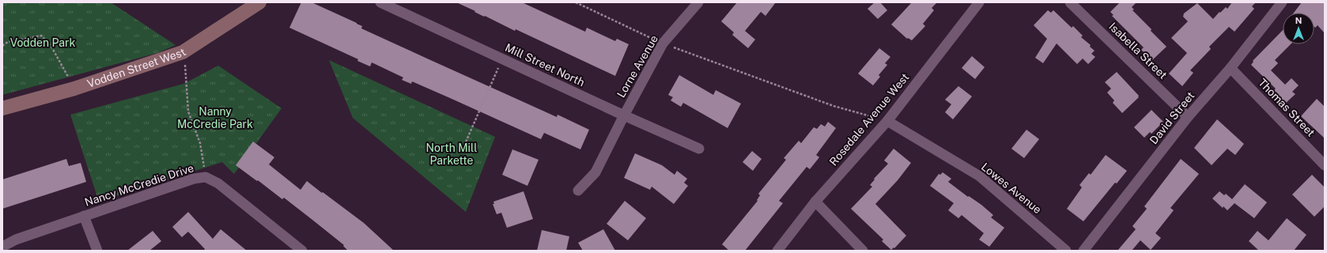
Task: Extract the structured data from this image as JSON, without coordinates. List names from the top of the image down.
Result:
{
  "streets": {
    "street": [
      "Isabella Street",
      "Mill Street North",
      "Vodden Street West",
      "Lorne Avenue",
      "Thomas Street",
      "David Street",
      "Rosedale Avenue West",
      "Nancy McCredie Drive",
      "Lowes Avenue"
    ]
  },
  "crossings": [
    ["Isabella Street", "David Street"],
    ["Mill Street North", "Lorne Avenue"],
    ["Thomas Street", "David Street"],
    ["Rosedale Avenue West", "Lowes Avenue"]
  ],
  "parks": ["Vodden Park", "Nanny McCredie Park", "North Mill Parkette"],
  "north": "top"
}
